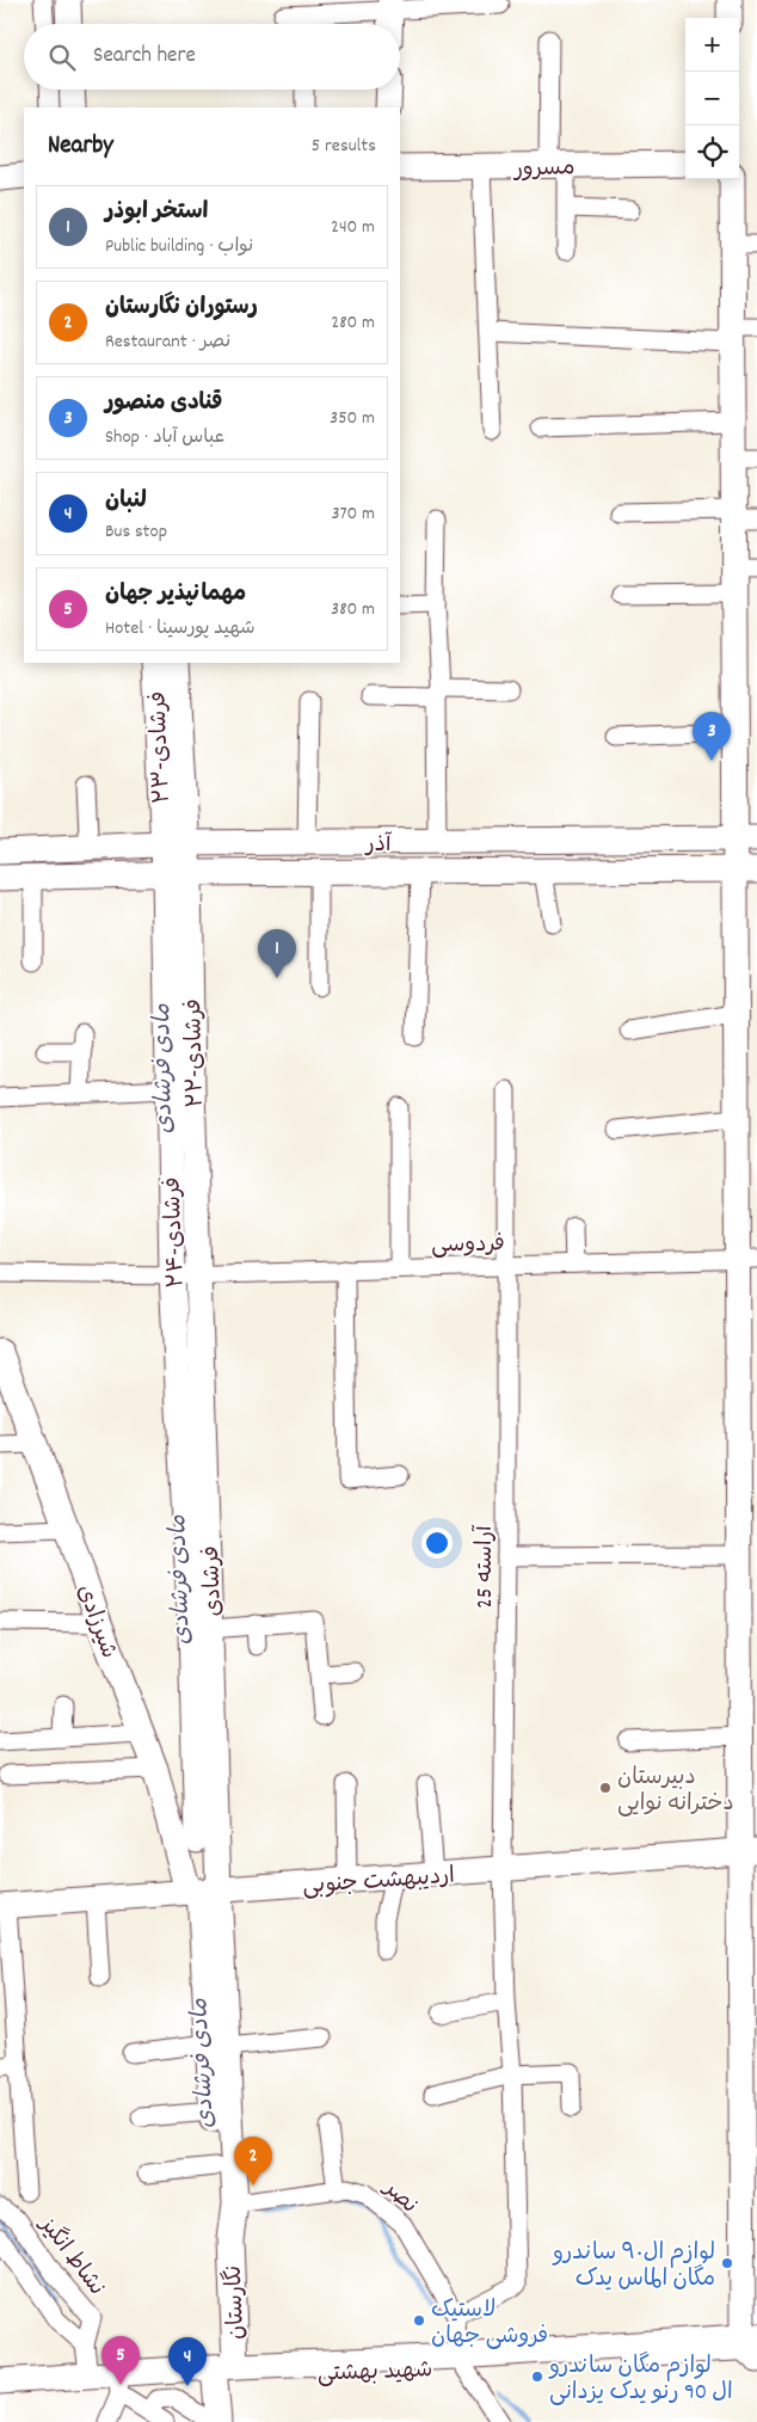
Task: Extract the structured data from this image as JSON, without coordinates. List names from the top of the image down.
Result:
{
  "streets": {
    "street": [
      "مسرور",
      "۲۳-فرشادی",
      "آذر",
      "۲۲-فرشادی",
      "۲۴-فرشادی",
      "فردوسی",
      "آراسته 25",
      "فرشادی",
      "شیرزادی",
      "اردیبهشت جنوبی",
      "نصر",
      "نشاط انگیز",
      "نگارستان",
      "شهید بهشتی"
    ]
  },
  "crossings": [
    ["۲۳-فرشادی", "آذر"],
    ["۲۳-فرشادی", "۲۴-فرشادی"],
    ["آذر", "۲۲-فرشادی"],
    ["آذر", "۲۴-فرشادی"],
    ["۲۲-فرشادی", "۲۴-فرشادی"],
    ["۲۲-فرشادی", "فردوسی"],
    ["۲۲-فرشادی", "فرشادی"],
    ["۲۴-فرشادی", "فردوسی"],
    ["۲۴-فرشادی", "فرشادی"],
    ["فردوسی", "آراسته 25"],
    ["فردوسی", "فرشادی"],
    ["آراسته 25", "اردیبهشت جنوبی"],
    ["آراسته 25", "نصر"],
    ["فرشادی", "شیرزادی"],
    ["فرشادی", "اردیبهشت جنوبی"],
    ["فرشادی", "نگارستان"],
    ["شیرزادی", "اردیبهشت جنوبی"],
    ["شیرزادی", "نگارستان"],
    ["اردیبهشت جنوبی", "نگارستان"],
    ["نصر", "نگارستان"],
    ["نشاط انگیز", "شهید بهشتی"],
    ["نگارستان", "شهید بهشتی"]
  ],
  "water": ["مادی فرشادی"],
  "places": [
    "دبیرستان دخترانه نوایی",
    "لوازم ال۹۰ ساندرو مگان الماس یدک",
    "لاستیک فروشی جهان",
    "لوازم مگان ساندرو ال 90 رنو یدک یزدانی"
  ],
  "page": {
    "map_buttons": ["+", "−"],
    "search": "Search here",
    "heading": ["Nearby", "5 results"],
    "list": [
      {
        "mark": "1",
        "name": "استخر ابوذر",
        "note": "Public building · نواب",
        "value": "240 m"
      },
      {
        "mark": "2",
        "name": "رستوران نگارستان",
        "note": "Restaurant · نصر",
        "value": "280 m"
      },
      {
        "mark": "3",
        "name": "قنادی منصور",
        "note": "Shop · عباس آباد",
        "value": "350 m"
      },
      {
        "mark": "4",
        "name": "لنبان",
        "note": "Bus stop",
        "value": "370 m"
      },
      {
        "mark": "5",
        "name": "مهمانپذیر جهان",
        "note": "Hotel · شهید پورسینا",
        "value": "380 m"
      }
    ],
    "pins": [
      "3",
      "1",
      "2",
      "5",
      "4"
    ]
  }
}
